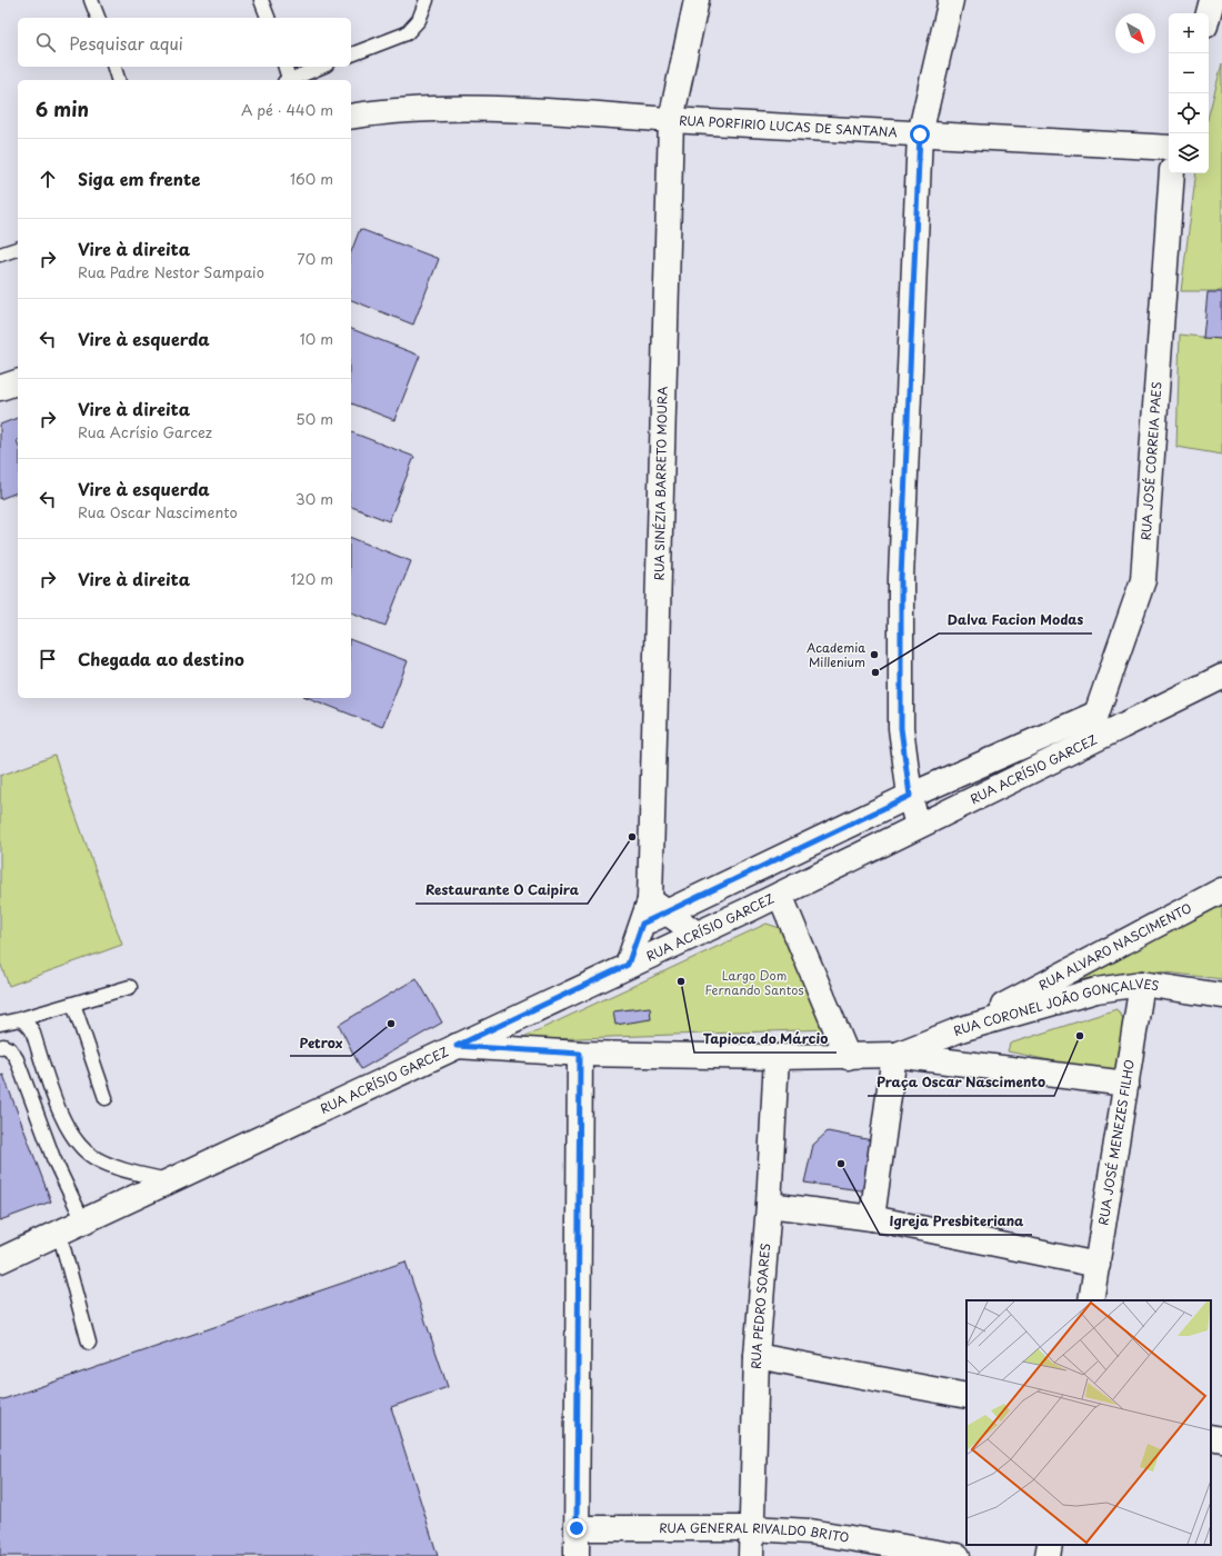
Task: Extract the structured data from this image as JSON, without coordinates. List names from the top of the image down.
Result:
{
  "streets": {
    "street": [
      "RUA PORFIRIO LUCAS DE SANTANA",
      "RUA JOSÉ CORREIA PAES",
      "RUA SINÉZIA BARRETO MOURA",
      "RUA ACRÍSIO GARCEZ",
      "RUA ALVARO NASCIMENTO",
      "RUA CORONEL JOÃO GONÇALVES",
      "RUA JOSÉ MENEZES FILHO",
      "RUA PEDRO SOARES",
      "RUA GENERAL RIVALDO BRITO"
    ]
  },
  "crossings": [
    ["RUA PORFIRIO LUCAS DE SANTANA", "RUA SINÉZIA BARRETO MOURA"],
    ["RUA JOSÉ CORREIA PAES", "RUA ACRÍSIO GARCEZ"],
    ["RUA SINÉZIA BARRETO MOURA", "RUA ACRÍSIO GARCEZ"],
    ["RUA ALVARO NASCIMENTO", "RUA CORONEL JOÃO GONÇALVES"],
    ["RUA CORONEL JOÃO GONÇALVES", "RUA JOSÉ MENEZES FILHO"],
    ["RUA PEDRO SOARES", "RUA GENERAL RIVALDO BRITO"]
  ],
  "parks": ["Largo Dom Fernando Santos"],
  "places": [
    "Academia Millenium",
    "Dalva Facion Modas",
    "Restaurante O Caipira",
    "Tapioca do Márcio",
    "Petrox",
    "Praça Oscar Nascimento",
    "Igreja Presbiteriana"
  ],
  "north": "bottom right",
  "page": {
    "map_buttons": ["+", "−"],
    "search": "Pesquisar aqui",
    "heading": ["6 min", "A pé · 440 m"],
    "list": [
      ["Siga em frente", "160 m"],
      ["Vire à direita", "Rua Padre Nestor Sampaio", "70 m"],
      ["Vire à esquerda", "10 m"],
      ["Vire à direita", "Rua Acrísio Garcez", "50 m"],
      ["Vire à esquerda", "Rua Oscar Nascimento", "30 m"],
      ["Vire à direita", "120 m"],
      "Chegada ao destino"
    ]
  }
}
